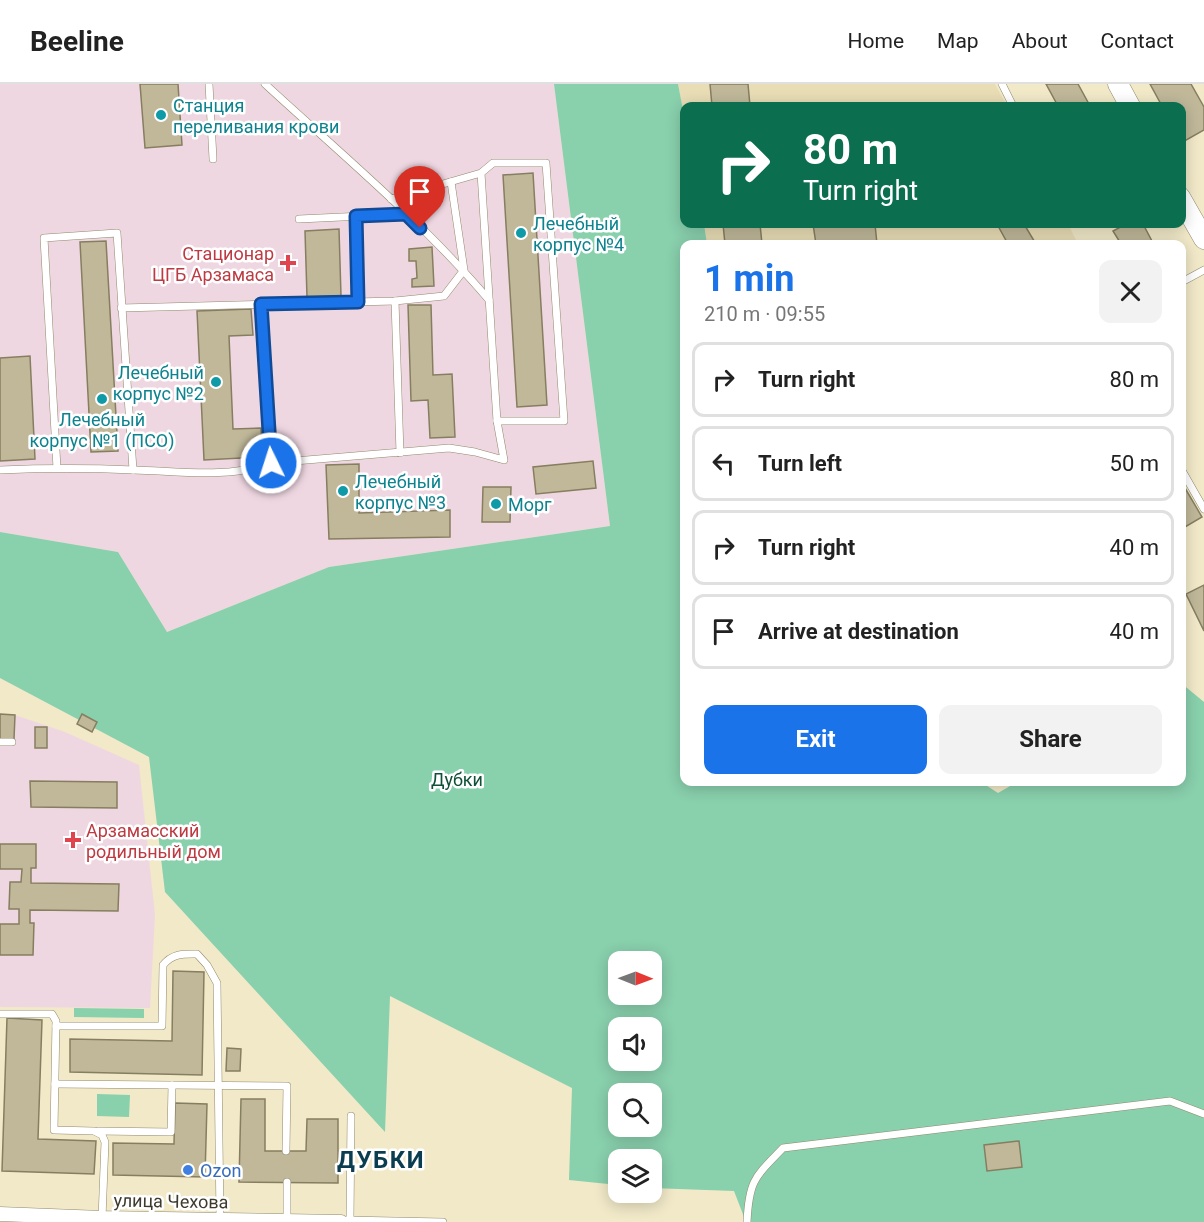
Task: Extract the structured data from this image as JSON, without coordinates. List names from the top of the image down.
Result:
{
  "streets": {
    "street": ["улица Чехова"]
  },
  "districts": ["ДУБКИ"],
  "parks": ["Дубки"],
  "places": {
    "other": [
      "Станция переливания крови",
      "Лечебный корпус №4",
      "Лечебный корпус №2",
      "Лечебный корпус №1 (ПСО)",
      "Лечебный корпус №3",
      "Морг",
      "Ozon"
    ],
    "health": ["Стационар ЦГБ Арзамаса", "Арзамасский родильный дом"]
  },
  "north": "right",
  "page": {
    "header": "Beeline",
    "nav": [
      "Home",
      "Map",
      "About",
      "Contact"
    ],
    "turn": ["80 m", "Turn right"],
    "heading": ["1 min", "210 m · 09:55"],
    "list": [
      {
        "name": "Turn right",
        "value": "80 m"
      },
      {
        "name": "Turn left",
        "value": "50 m"
      },
      {
        "name": "Turn right",
        "value": "40 m"
      },
      {
        "name": "Arrive at destination",
        "value": "40 m"
      }
    ],
    "buttons": ["Exit", "Share"]
  }
}
